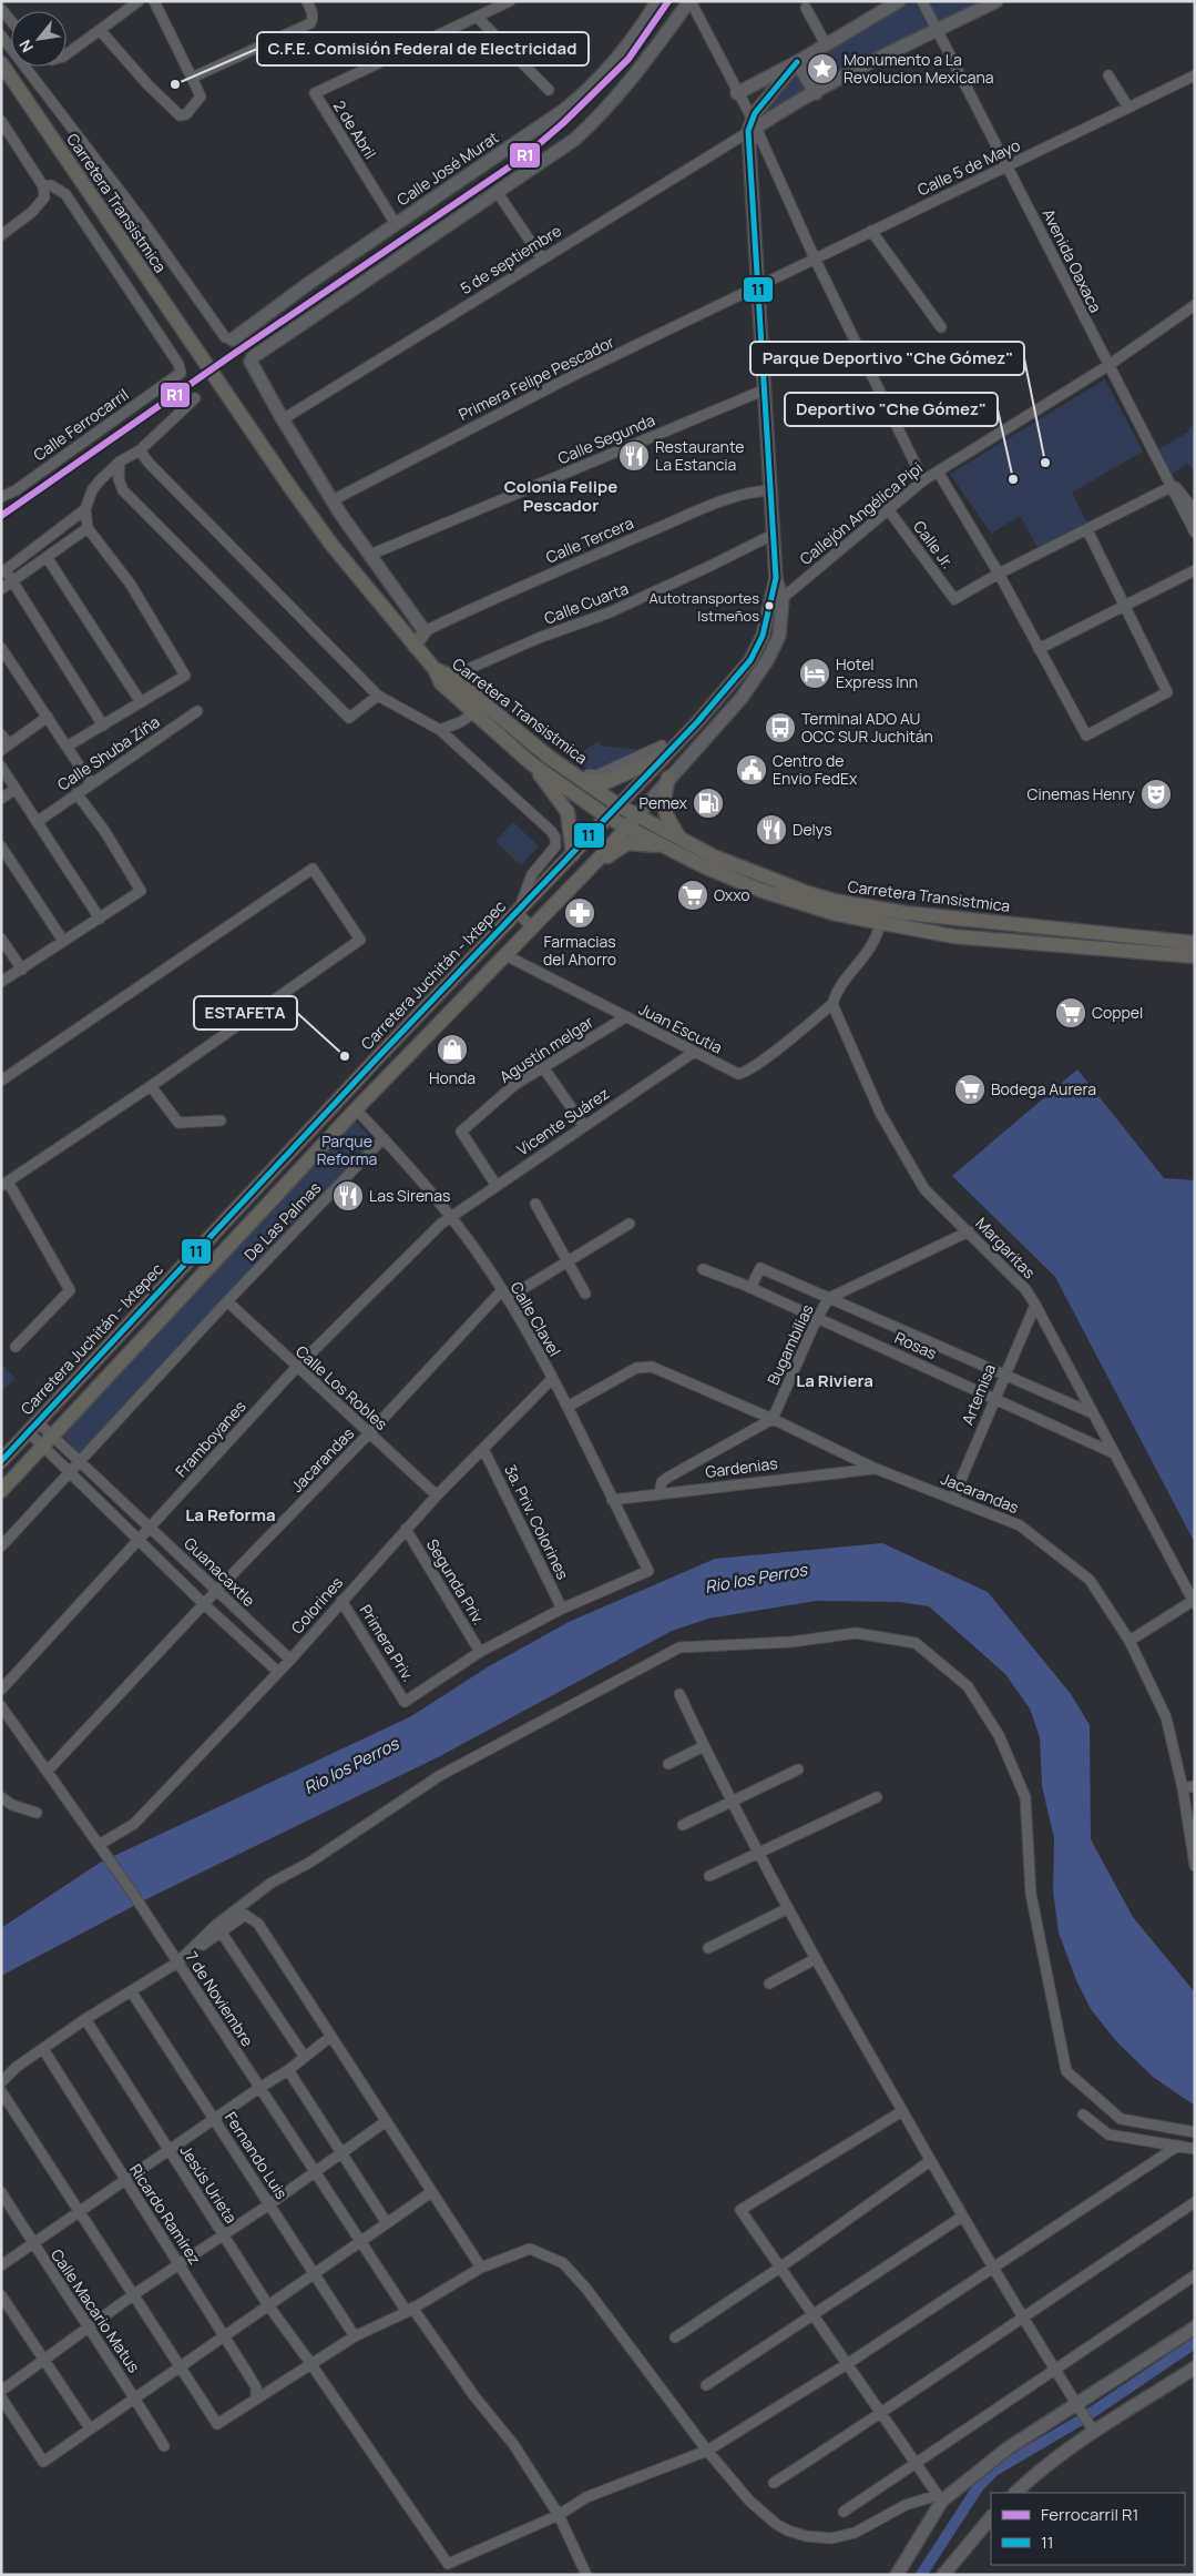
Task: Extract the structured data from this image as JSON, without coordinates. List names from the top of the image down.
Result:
{
  "streets": {
    "main road": ["Carretera Transistmica", "Carretera Juchitán - Ixtepec"],
    "street": [
      "2 de Abril",
      "Calle 5 de Mayo",
      "Calle José Murat",
      "5 de septiembre",
      "Avenida Oaxaca",
      "Primera Felipe Pescador",
      "Calle Ferrocarril",
      "Calle Segunda",
      "Callejón Angélica Pipi",
      "Calle Tercera",
      "Calle Jr.",
      "Calle Cuarta",
      "Calle Shuba Ziña",
      "Juan Escutia",
      "Agustín melgar",
      "Vicente Suárez",
      "De Las Palmas",
      "Margaritas",
      "Calle Clavel",
      "Bugambilias",
      "Rosas",
      "Calle Los Robles",
      "Artemisa",
      "Framboyanes",
      "Jacarandas",
      "Gardenias",
      "3a. Priv. Colorines",
      "Guanacaxtle",
      "Segunda Priv.",
      "Colorines",
      "Primera Priv.",
      "7 de Noviembre",
      "Fernando Luis",
      "Jesús Urieta",
      "Ricardo Ramírez",
      "Calle Macario Matus"
    ]
  },
  "crossings": [
    ["2 de Abril", "Calle José Murat"],
    ["Calle 5 de Mayo", "Avenida Oaxaca"],
    ["Calle 5 de Mayo", "Primera Felipe Pescador"],
    ["Carretera Transistmica", "Calle Cuarta"],
    ["Carretera Transistmica", "Carretera Juchitán - Ixtepec"],
    ["Avenida Oaxaca", "Callejón Angélica Pipi"],
    ["Callejón Angélica Pipi", "Calle Jr."],
    ["Juan Escutia", "Agustín melgar"],
    ["Juan Escutia", "Vicente Suárez"],
    ["Juan Escutia", "Margaritas"],
    ["Agustín melgar", "Vicente Suárez"],
    ["Vicente Suárez", "Calle Clavel"],
    ["Vicente Suárez", "Framboyanes"],
    ["De Las Palmas", "Calle Clavel"],
    ["De Las Palmas", "Calle Los Robles"],
    ["De Las Palmas", "Guanacaxtle"],
    ["Margaritas", "Bugambilias"],
    ["Margaritas", "Rosas"],
    ["Margaritas", "Artemisa"],
    ["Calle Clavel", "Framboyanes"],
    ["Calle Clavel", "Jacarandas"],
    ["Calle Clavel", "Gardenias"],
    ["Calle Clavel", "3a. Priv. Colorines"],
    ["Calle Clavel", "Colorines"],
    ["Bugambilias", "Rosas"],
    ["Bugambilias", "Jacarandas"],
    ["Rosas", "Artemisa"],
    ["Calle Los Robles", "Framboyanes"],
    ["Calle Los Robles", "Jacarandas"],
    ["Calle Los Robles", "Colorines"],
    ["Artemisa", "Jacarandas"],
    ["Framboyanes", "Guanacaxtle"],
    ["Jacarandas", "Gardenias"],
    ["Jacarandas", "Guanacaxtle"],
    ["Jacarandas", "7 de Noviembre"],
    ["3a. Priv. Colorines", "Colorines"],
    ["Guanacaxtle", "Colorines"],
    ["Segunda Priv.", "Colorines"],
    ["Segunda Priv.", "Primera Priv."],
    ["Colorines", "Primera Priv."],
    ["Colorines", "7 de Noviembre"],
    ["7 de Noviembre", "Jesús Urieta"]
  ],
  "districts": ["Colonia Felipe Pescador", "La Riviera", "La Reforma"],
  "water": ["Rio los Perros"],
  "parks": ["Parque Reforma"],
  "places": {
    "place": ["Monumento a La Revolucion Mexicana"],
    "other": [
      "C.F.E. Comisión Federal de Electricidad",
      "Parque Deportivo \"Che Gómez\"",
      "Deportivo \"Che Gómez\"",
      "Autotransportes Istmeños",
      "ESTAFETA"
    ],
    "restaurant": ["Restaurante La Estancia", "Delys", "Las Sirenas"],
    "hotel": ["Hotel Express Inn"],
    "bus stop": ["Terminal ADO AU OCC SUR Juchitán"],
    "public building": ["Centro de Envio FedEx"],
    "theatre": ["Cinemas Henry"],
    "fuel station": ["Pemex"],
    "supermarket": ["Oxxo", "Coppel", "Bodega Aurera"],
    "pharmacy": ["Farmacias del Ahorro"],
    "shop": ["Honda"]
  },
  "lines": ["rail line R1", "transit line 11"],
  "legend": ["Ferrocarril R1", "11"],
  "north": "bottom left"
}
